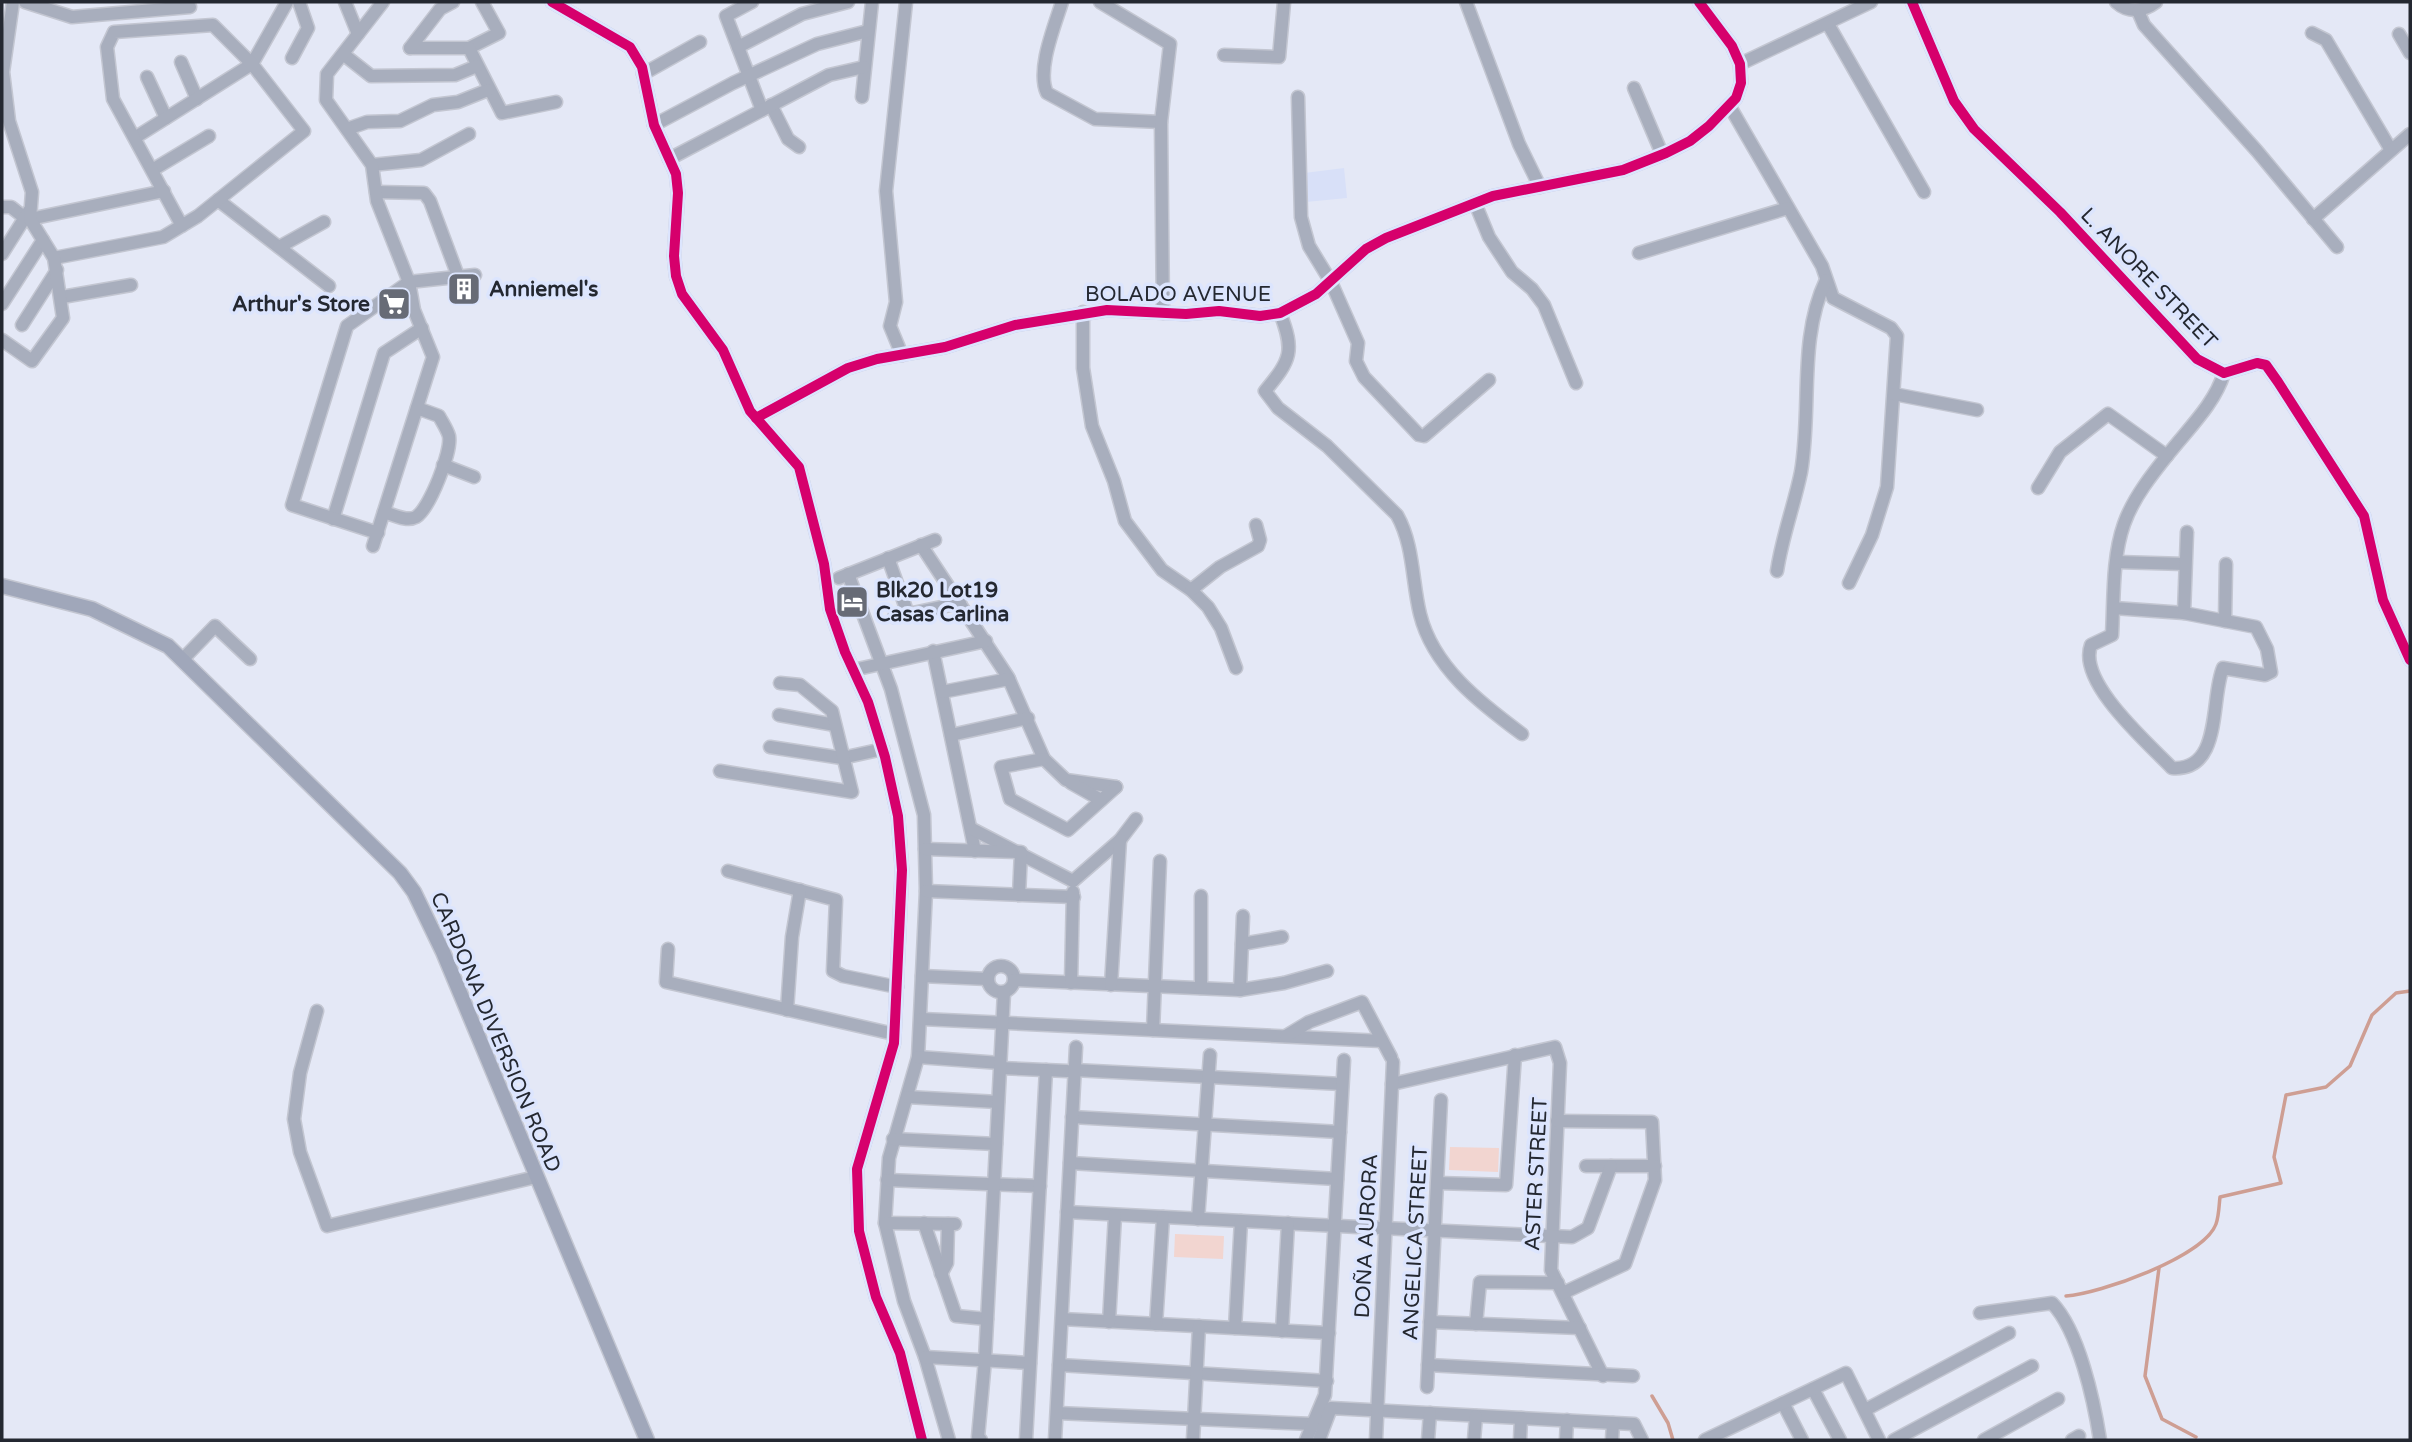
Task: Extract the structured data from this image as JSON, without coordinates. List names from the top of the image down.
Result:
{
  "streets": {
    "main road": ["CARDONA DIVERSION ROAD"],
    "street": [
      "L. ANORE STREET",
      "BOLADO AVENUE",
      "ASTER STREET",
      "DOÑA AURORA",
      "ANGELICA STREET"
    ]
  },
  "places": {
    "building": ["Anniemel's"],
    "supermarket": ["Arthur's Store"],
    "hotel": ["Blk20 Lot19 Casas Carlina"]
  }
}
